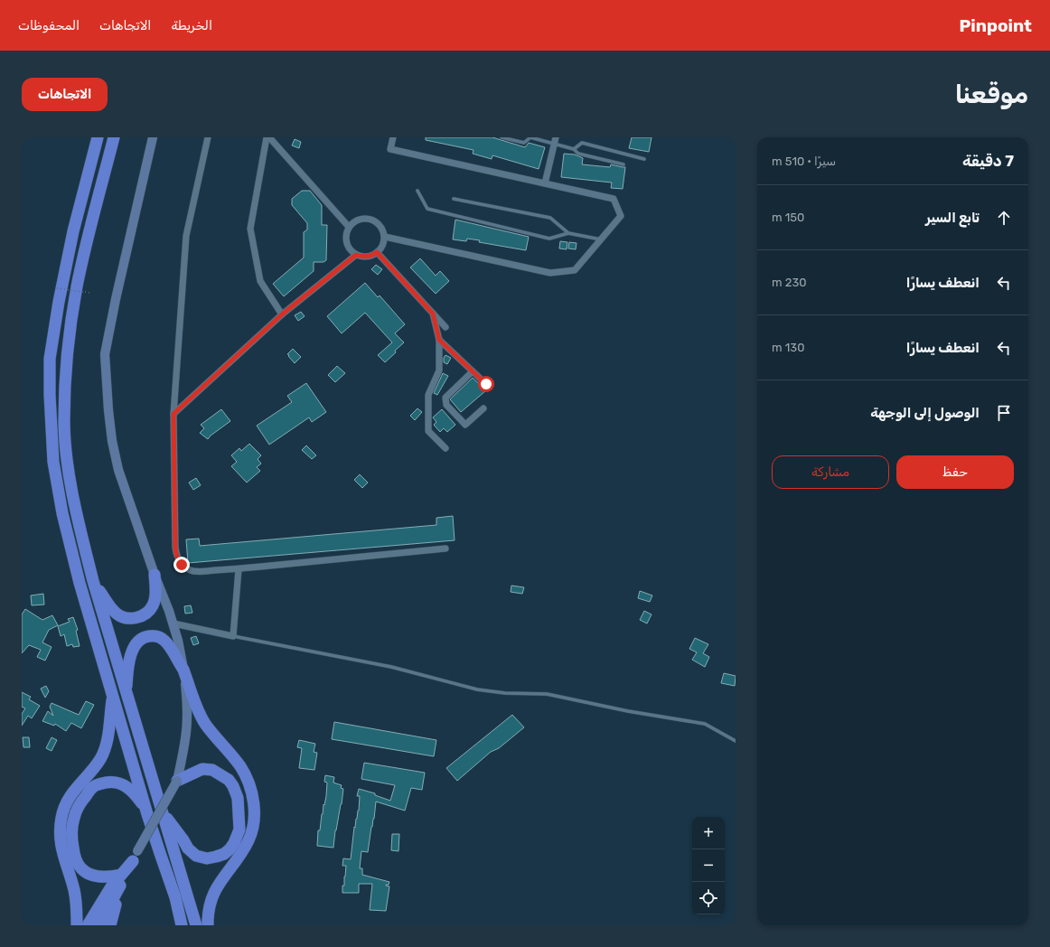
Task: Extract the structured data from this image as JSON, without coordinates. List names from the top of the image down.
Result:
{
  "page": {
    "header": "Pinpoint",
    "nav": ["الخريطة", "الاتجاهات", "المحفوظات"],
    "buttons": [
      "الاتجاهات",
      ["حفظ", "مشاركة"]
    ],
    "title": "موقعنا",
    "heading": ["7 دقيقة", "سيرًا · 510 m"],
    "list": [
      ["تابع السير", "150 m"],
      ["انعطف يسارًا", "230 m"],
      ["انعطف يسارًا", "130 m"],
      "الوصول إلى الوجهة"
    ],
    "map_buttons": ["+", "−"]
  }
}
